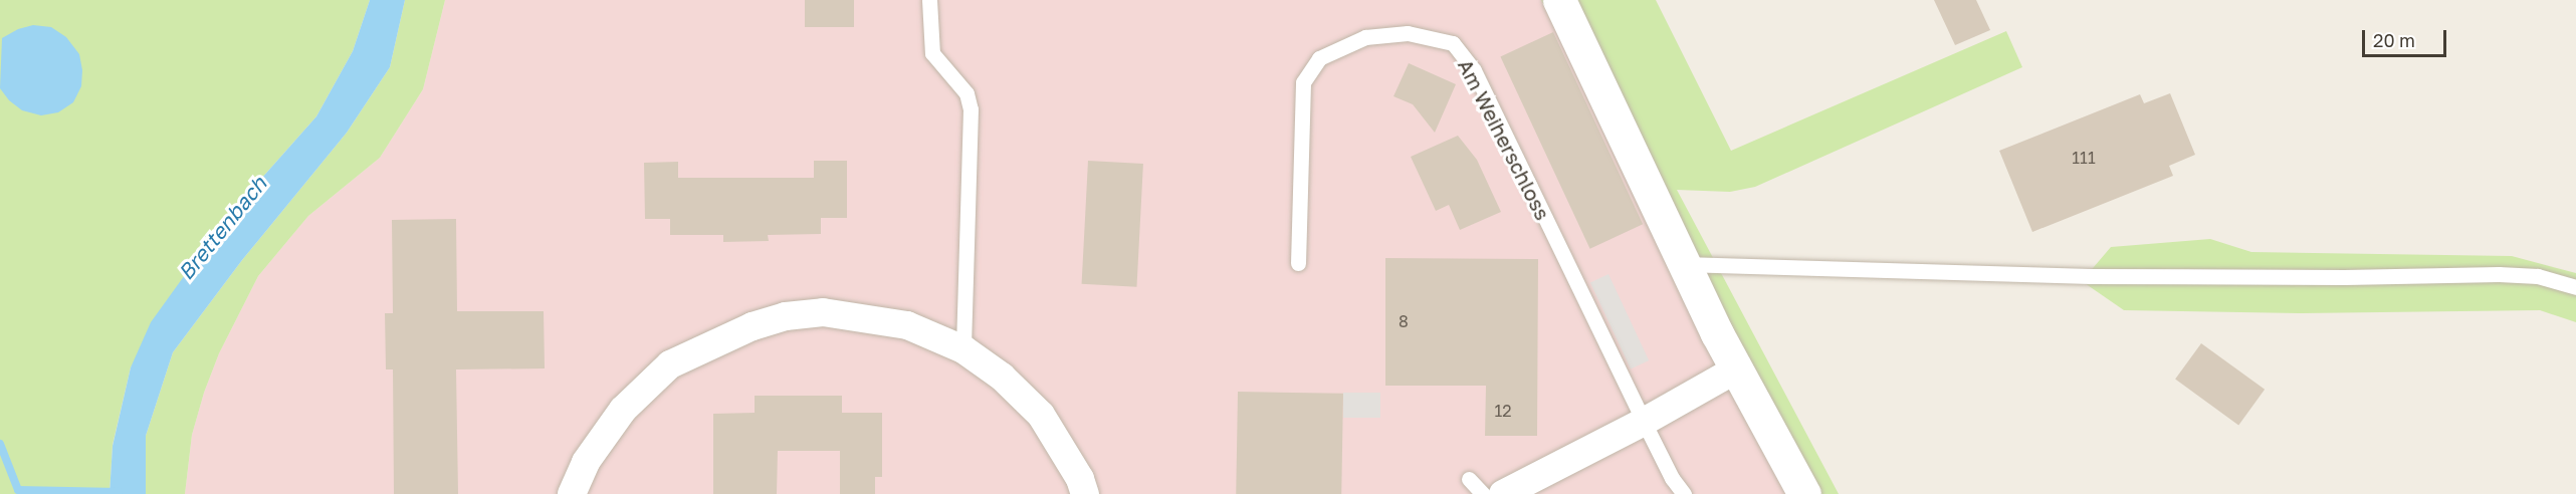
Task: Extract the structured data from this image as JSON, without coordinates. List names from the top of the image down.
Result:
{
  "streets": {
    "lane": ["Am Weiherschloss"]
  },
  "water": ["Brettenbach"],
  "house_numbers": ["111", "8", "12"],
  "scale_bar": "20 m"
}
